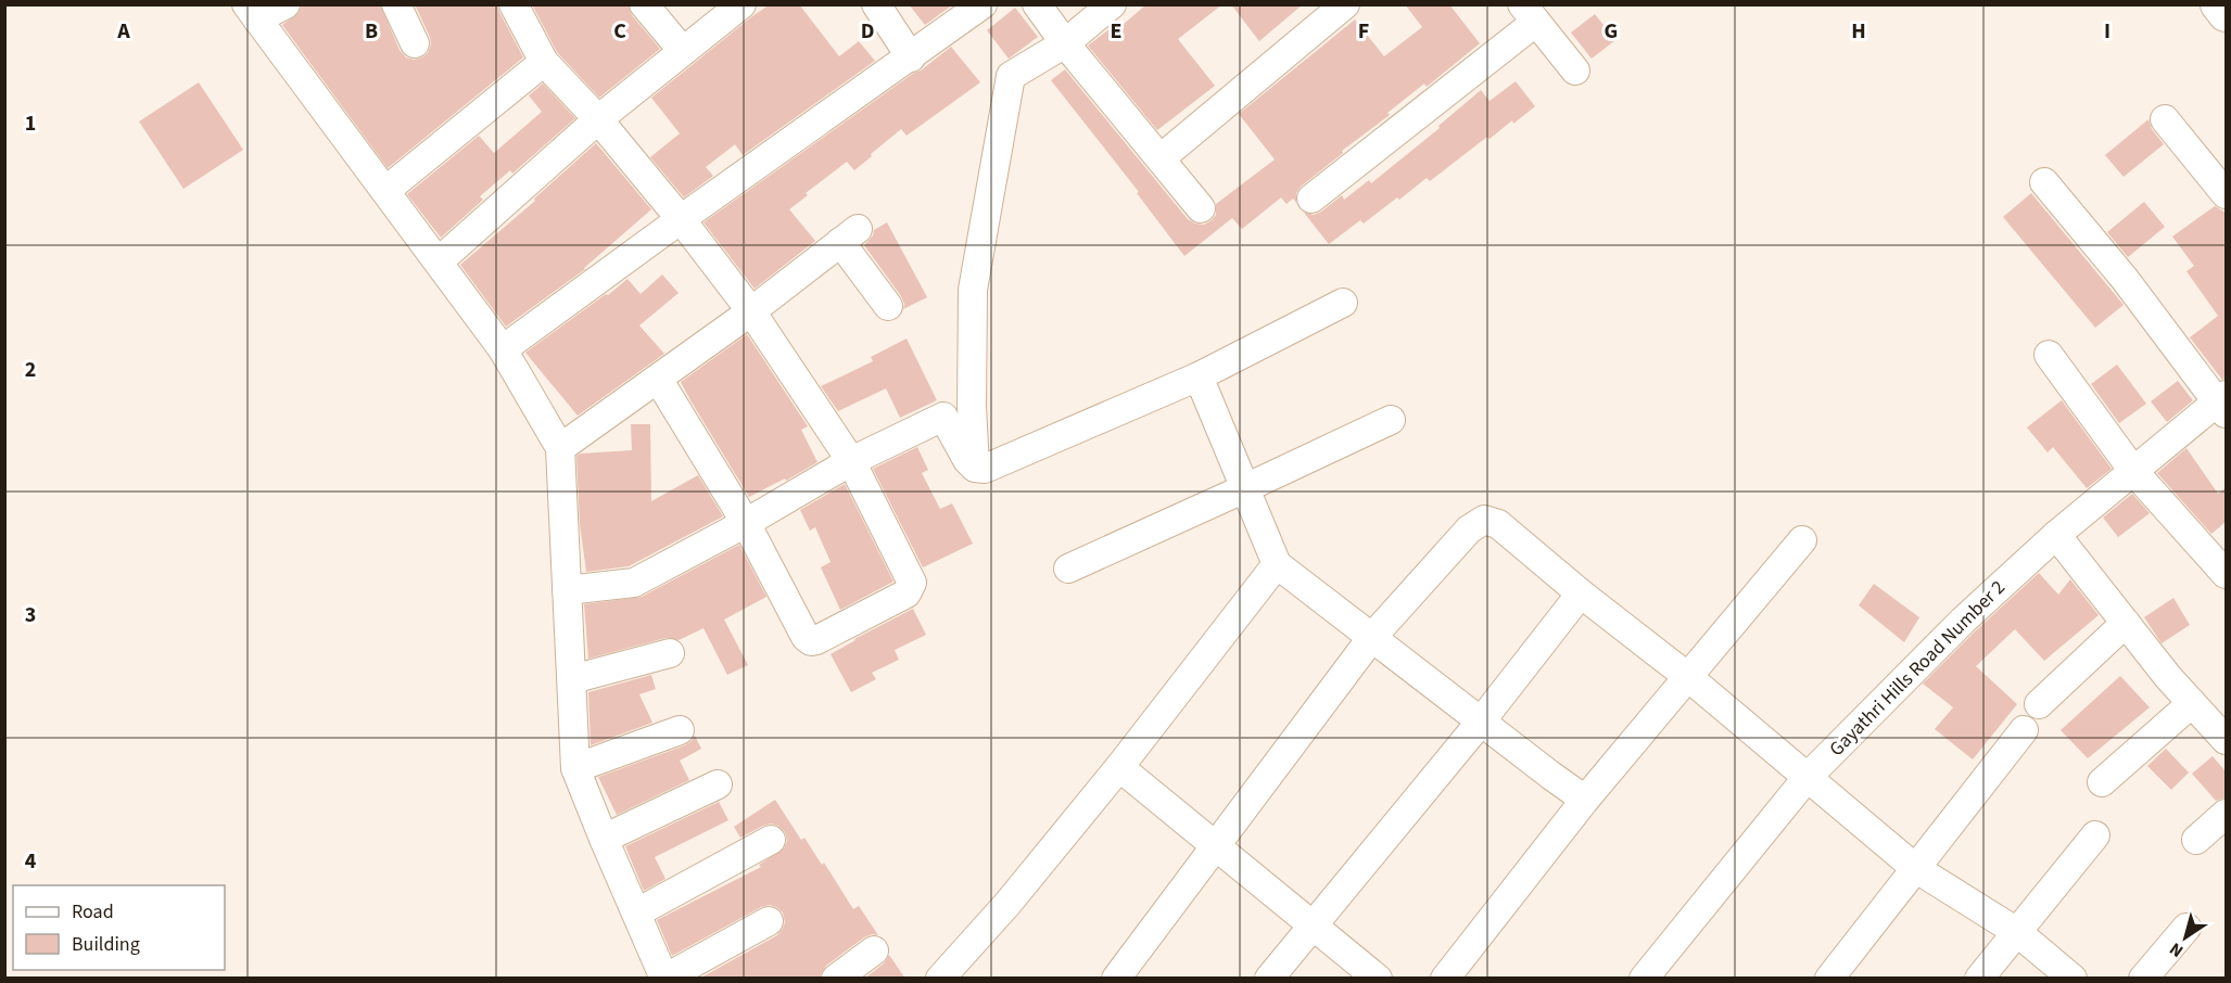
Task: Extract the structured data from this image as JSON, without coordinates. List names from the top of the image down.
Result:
{
  "streets": {
    "street": ["Gayathri Hills Road Number 2"]
  },
  "legend": ["Road", "Building"],
  "north": "bottom left",
  "grid": {
    "columns": [
      "A",
      "B",
      "C",
      "D",
      "E",
      "F",
      "G",
      "H",
      "I"
    ],
    "rows": [
      "1",
      "2",
      "3",
      "4"
    ]
  }
}
